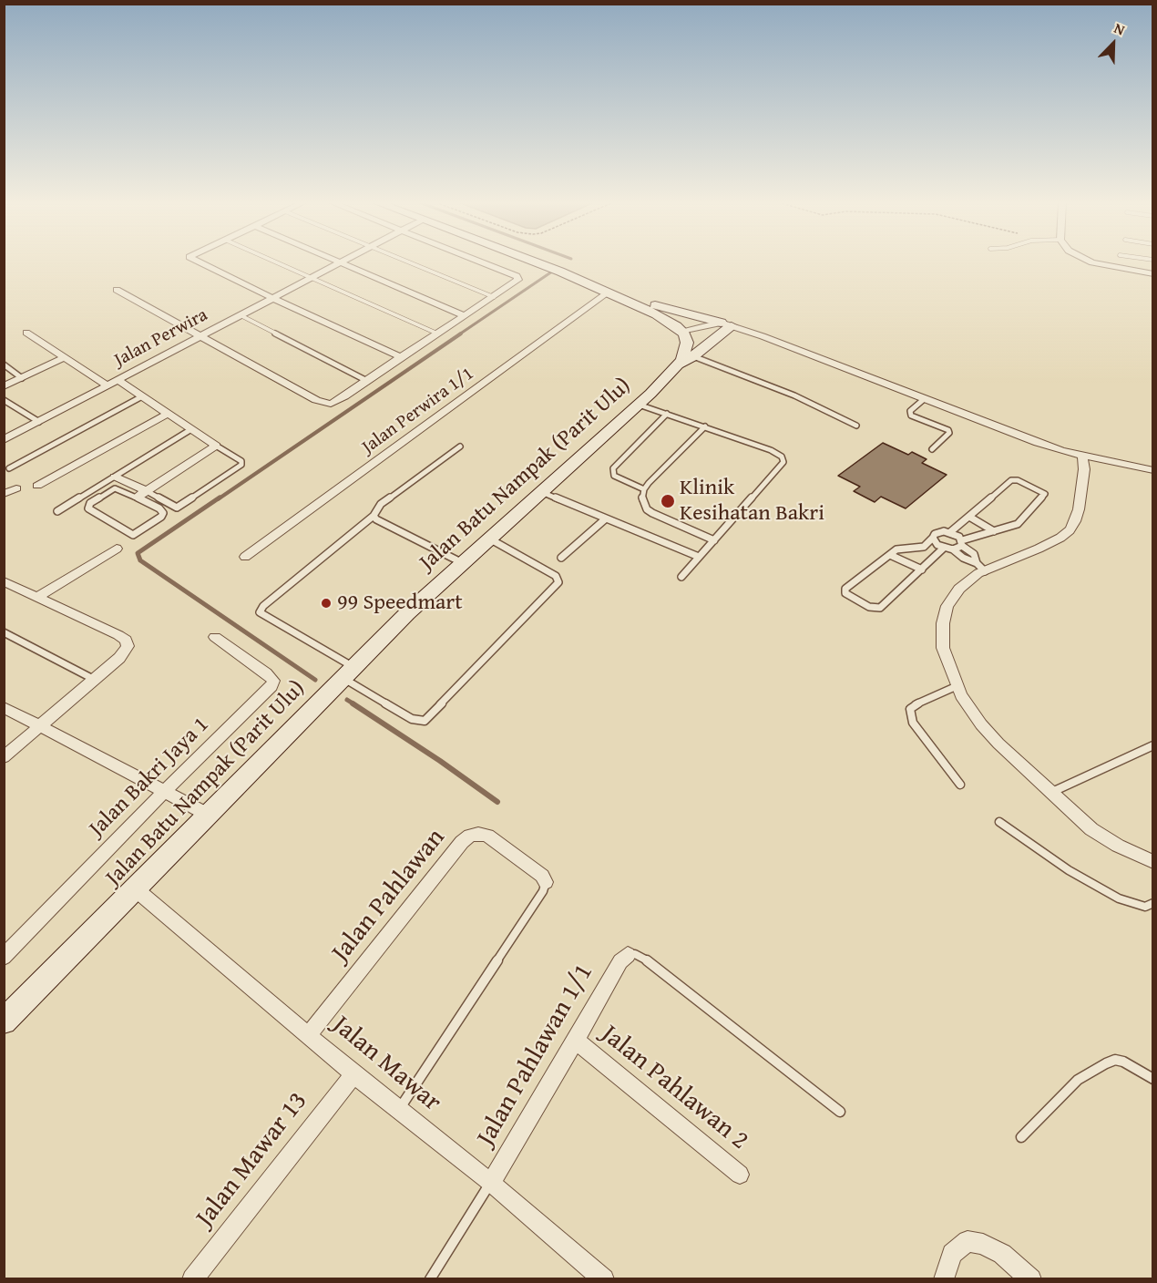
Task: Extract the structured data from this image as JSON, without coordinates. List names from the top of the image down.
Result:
{
  "streets": {
    "street": [
      "Jalan Perwira",
      "Jalan Perwira 1/1",
      "Jalan Batu Nampak (Parit Ulu)",
      "Jalan Bakri Jaya 1",
      "Jalan Pahlawan",
      "Jalan Pahlawan 1/1",
      "Jalan Mawar",
      "Jalan Pahlawan 2",
      "Jalan Mawar 13"
    ]
  },
  "crossings": [
    ["Jalan Batu Nampak (Parit Ulu)", "Jalan Mawar"],
    ["Jalan Pahlawan", "Jalan Mawar"],
    ["Jalan Pahlawan 1/1", "Jalan Mawar"],
    ["Jalan Pahlawan 1/1", "Jalan Pahlawan 2"],
    ["Jalan Mawar", "Jalan Mawar 13"]
  ],
  "places": ["Klinik Kesihatan Bakri", "99 Speedmart"],
  "north": "top right"
}
